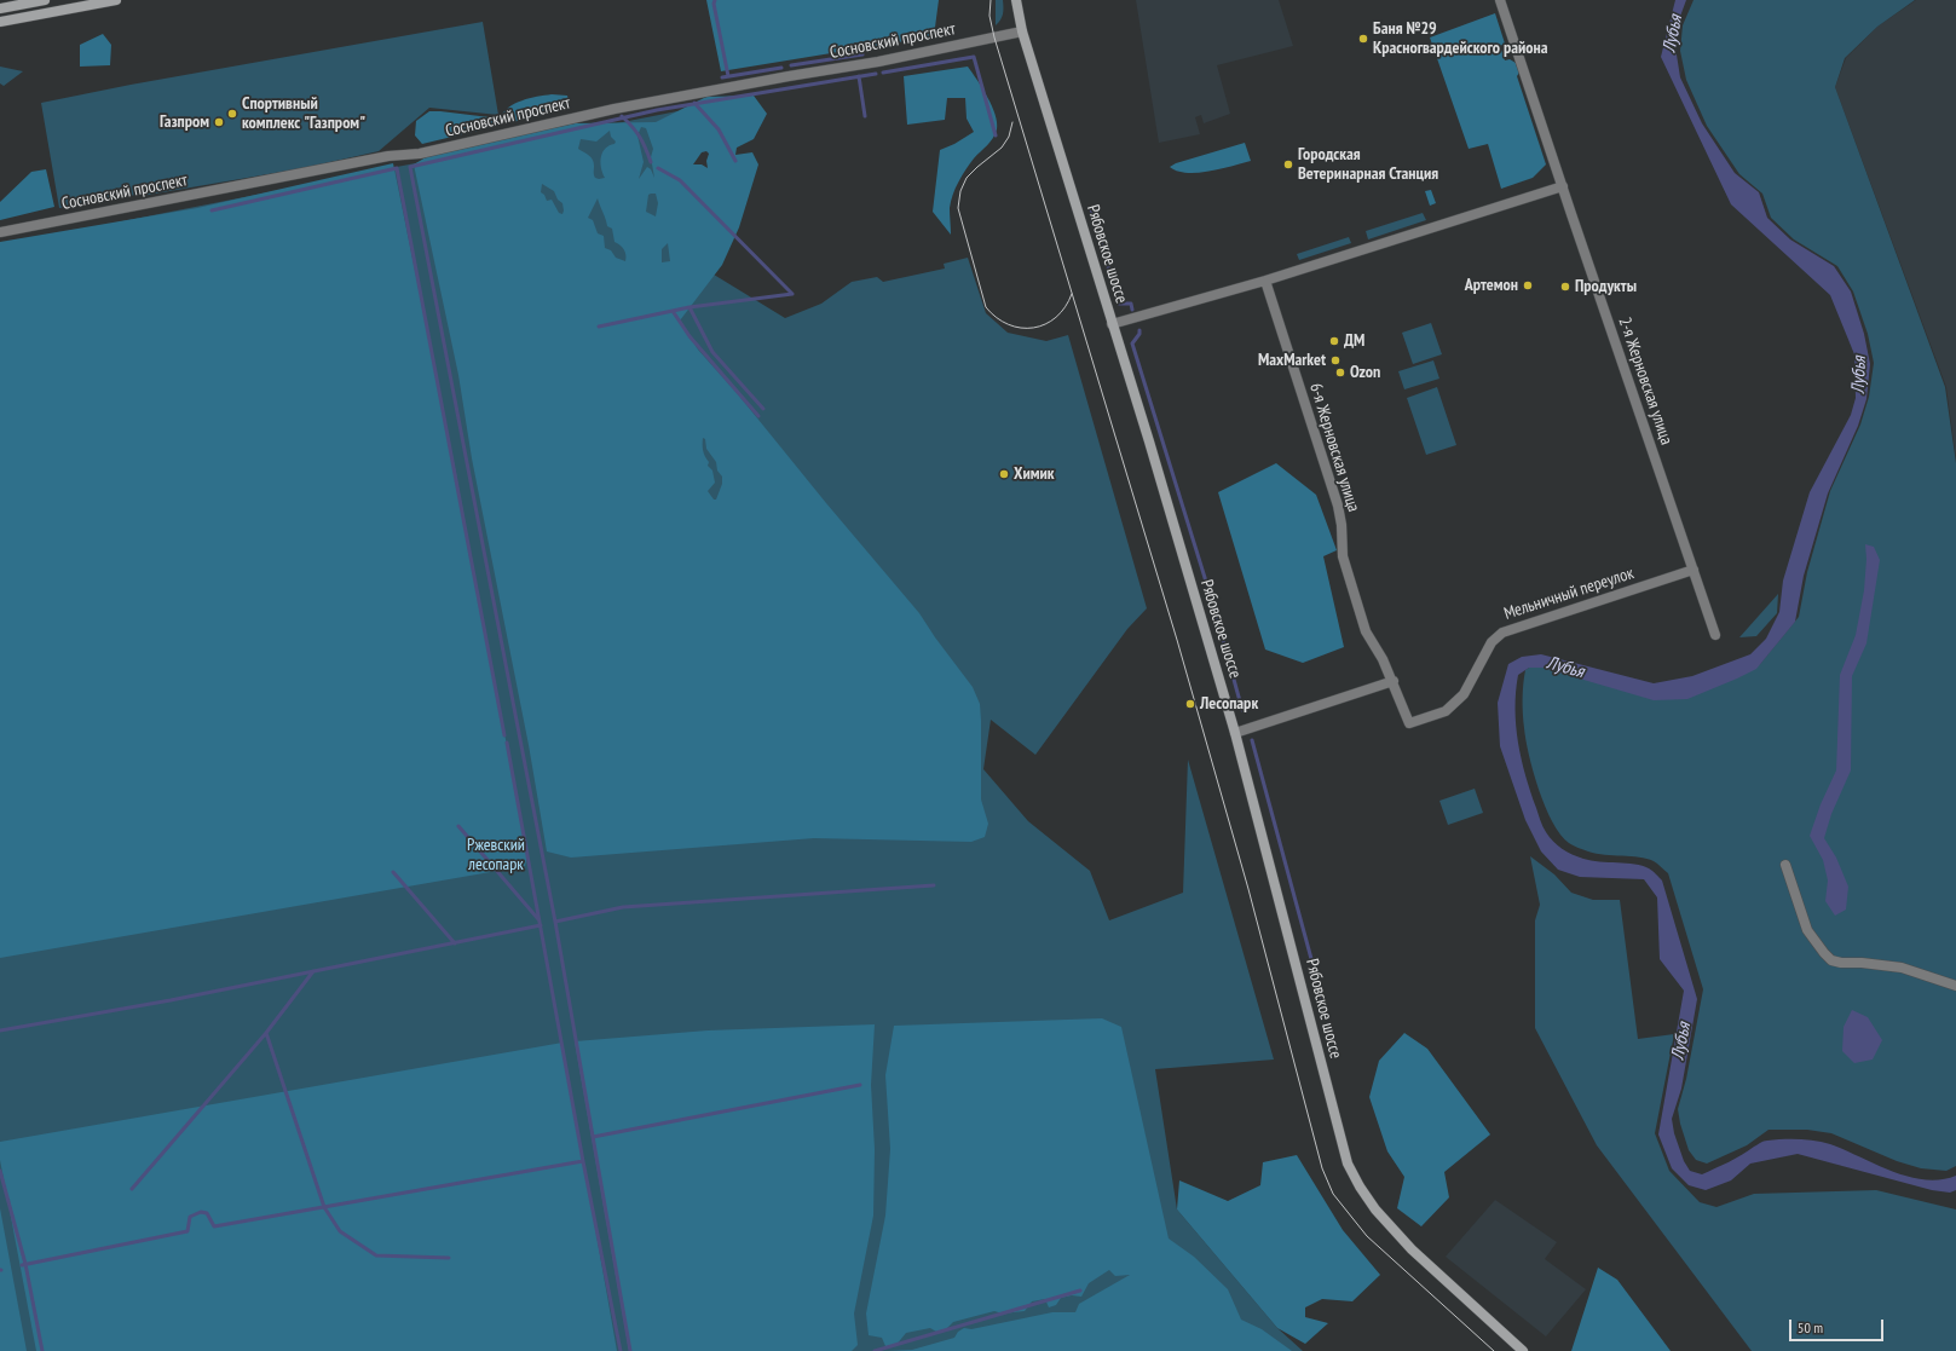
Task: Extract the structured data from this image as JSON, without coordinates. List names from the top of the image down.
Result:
{
  "streets": {
    "main road": ["Рябовское шоссе"],
    "street": [
      "Сосновский проспект",
      "2-я Жерновская улица",
      "6-я Жерновская улица",
      "Мельничный переулок"
    ]
  },
  "crossings": [
    ["Сосновский проспект", "Рябовское шоссе"],
    ["2-я Жерновская улица", "Мельничный переулок"],
    ["6-я Жерновская улица", "Мельничный переулок"]
  ],
  "water": ["Лубья"],
  "parks": ["Ржевский лесопарк"],
  "places": [
    "Баня №29 Красногвардейского района",
    "Cпортивный комплекс \"Газпром\"",
    "Газпром",
    "Городская Ветеринарная Станция",
    "Артемон",
    "Продукты",
    "ДМ",
    "MaxMarket",
    "Ozon",
    "Химик",
    "Лесопарк"
  ],
  "scale_bar": "50 m"
}
